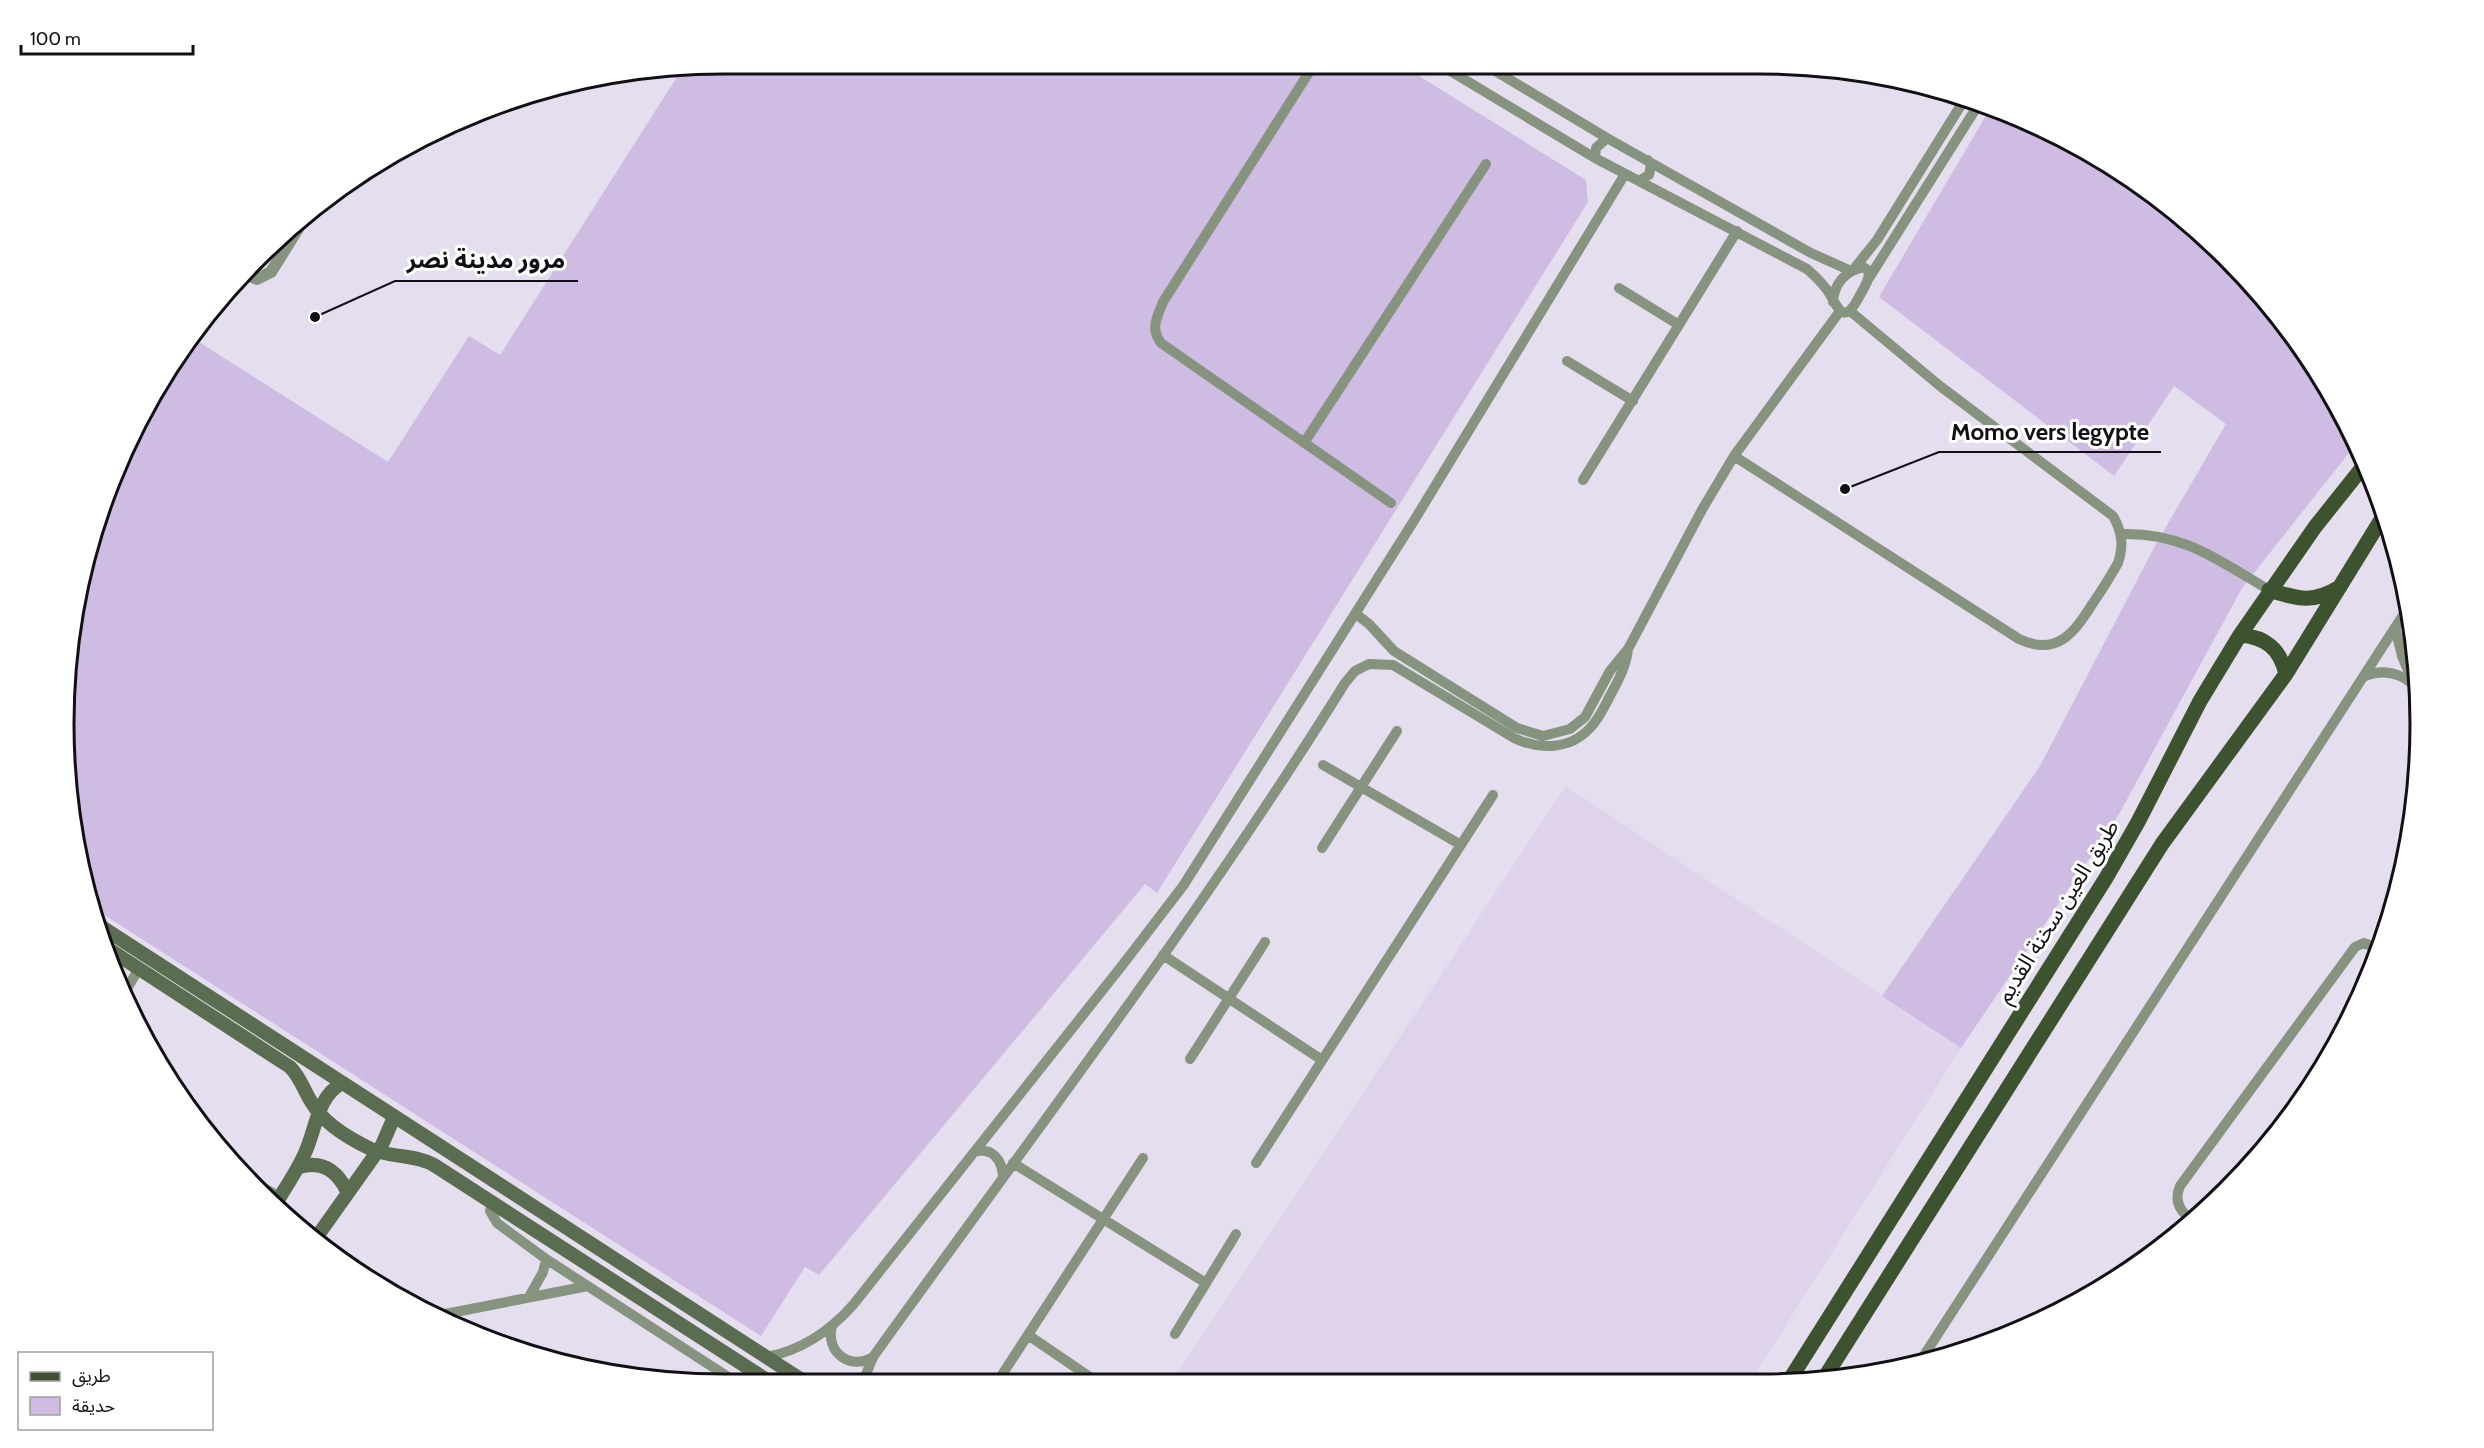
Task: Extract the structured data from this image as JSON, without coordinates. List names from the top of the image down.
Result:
{
  "streets": {
    "main road": ["طريق العين سخنة القديم"]
  },
  "places": ["مرور مدينة نصر", "Momo vers legypte"],
  "legend": ["طريق", "حديقة"],
  "scale_bar": "100 m"
}
